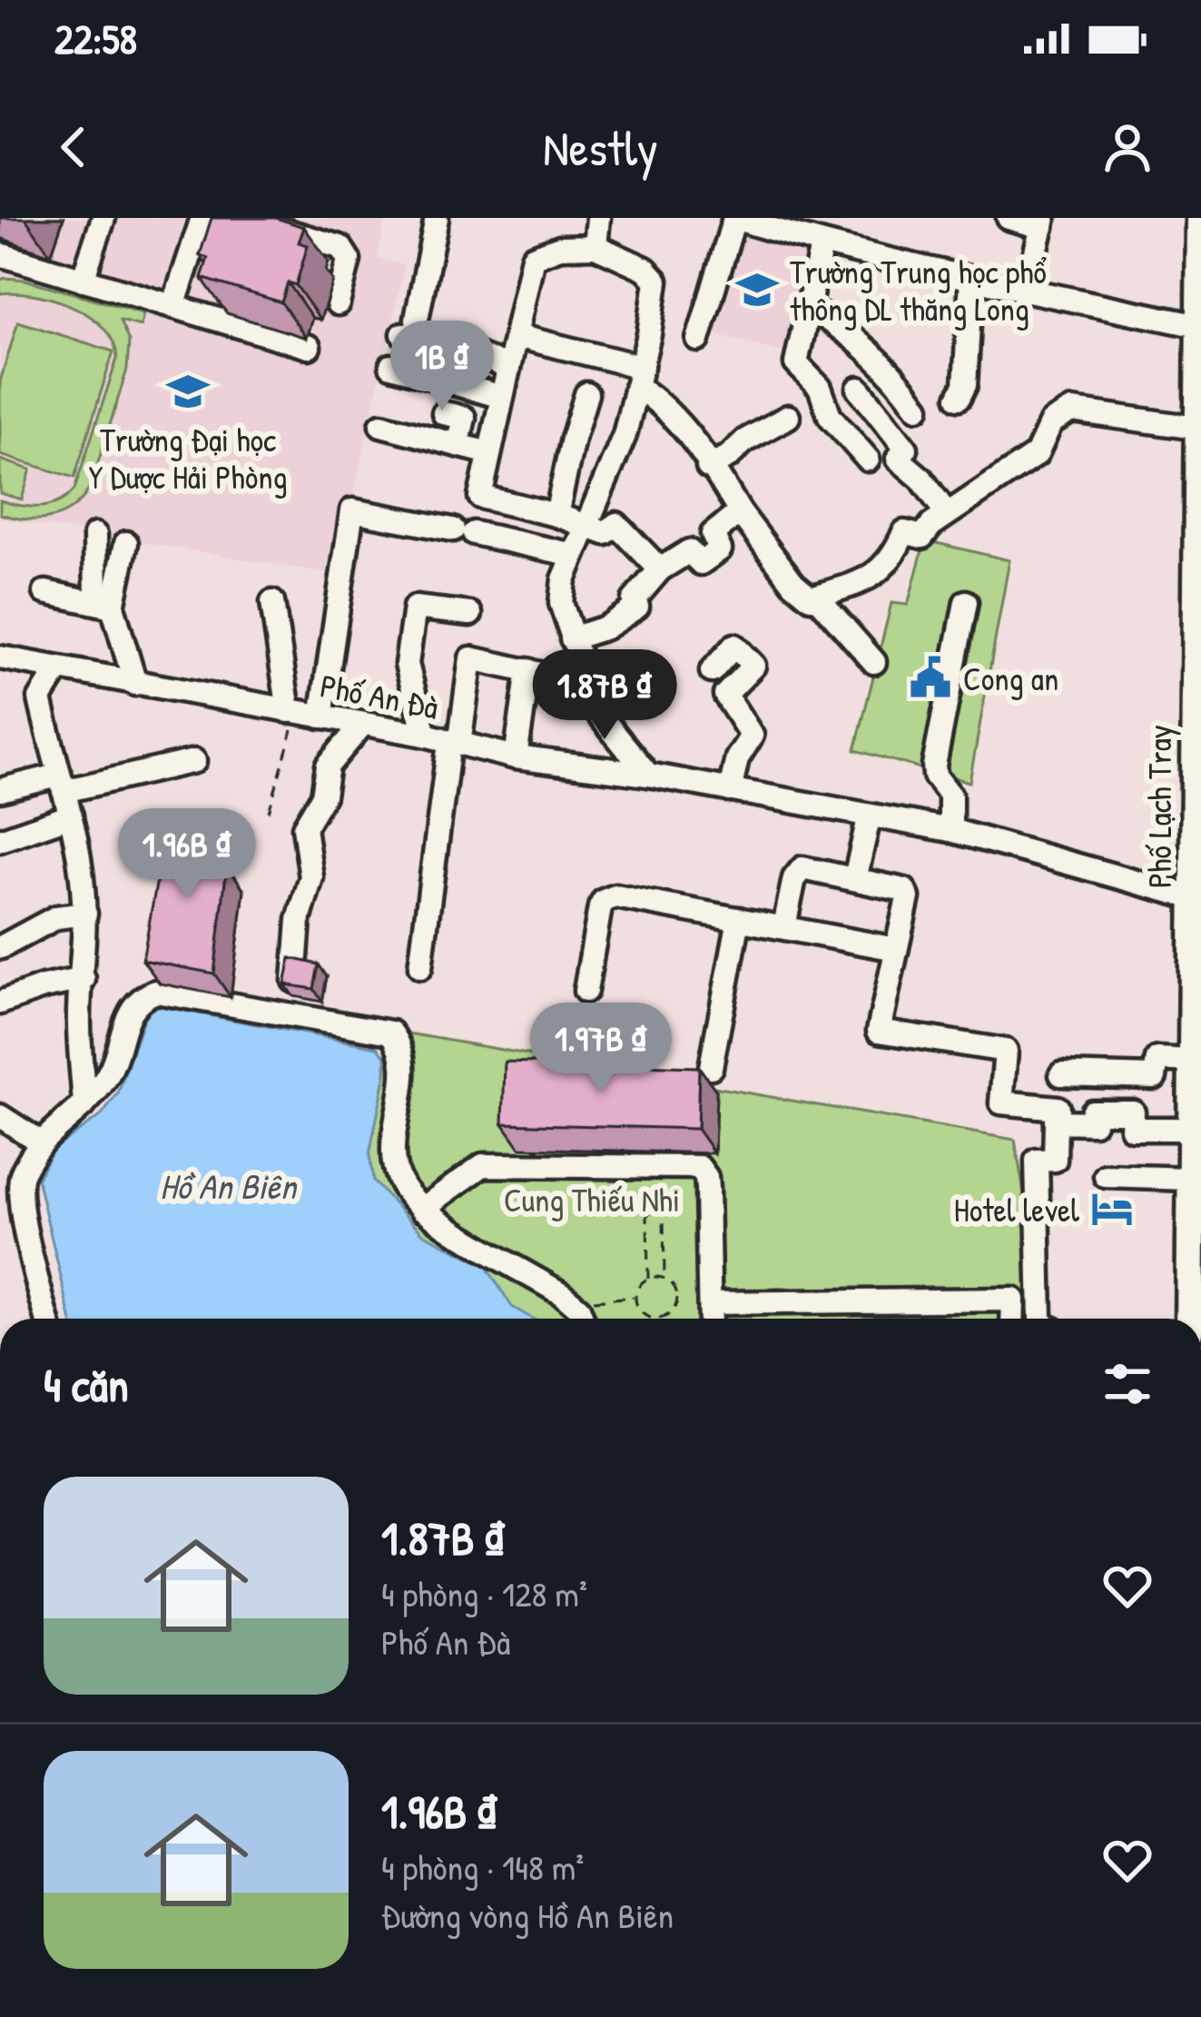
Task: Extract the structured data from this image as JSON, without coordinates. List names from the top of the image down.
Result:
{
  "streets": {
    "main road": ["Phố Lạch Tray"],
    "street": ["Phố An Đà"]
  },
  "crossings": [
    ["Phố An Đà", "Phố Lạch Tray"]
  ],
  "water": ["Hồ An Biên"],
  "parks": ["Cung Thiếu Nhi"],
  "places": {
    "school or university": ["Trường Trung học phổ thông DL thăng Long", "Trường Đại học Y Dược Hải Phòng"],
    "public building": ["Cong an"],
    "hotel": ["Hotel level"]
  },
  "page": {
    "status": "22:58",
    "header": "Nestly",
    "price": [
      "1B ₫",
      "1.87B ₫",
      "1.96B ₫",
      "1.97B ₫"
    ],
    "heading": "4 căn",
    "list": [
      {
        "name": "1.87B ₫",
        "note": "4 phòng · 128 m² · Phố An Đà"
      },
      {
        "name": "1.96B ₫",
        "note": "4 phòng · 148 m² · Đường vòng Hồ An Biên"
      }
    ]
  }
}
